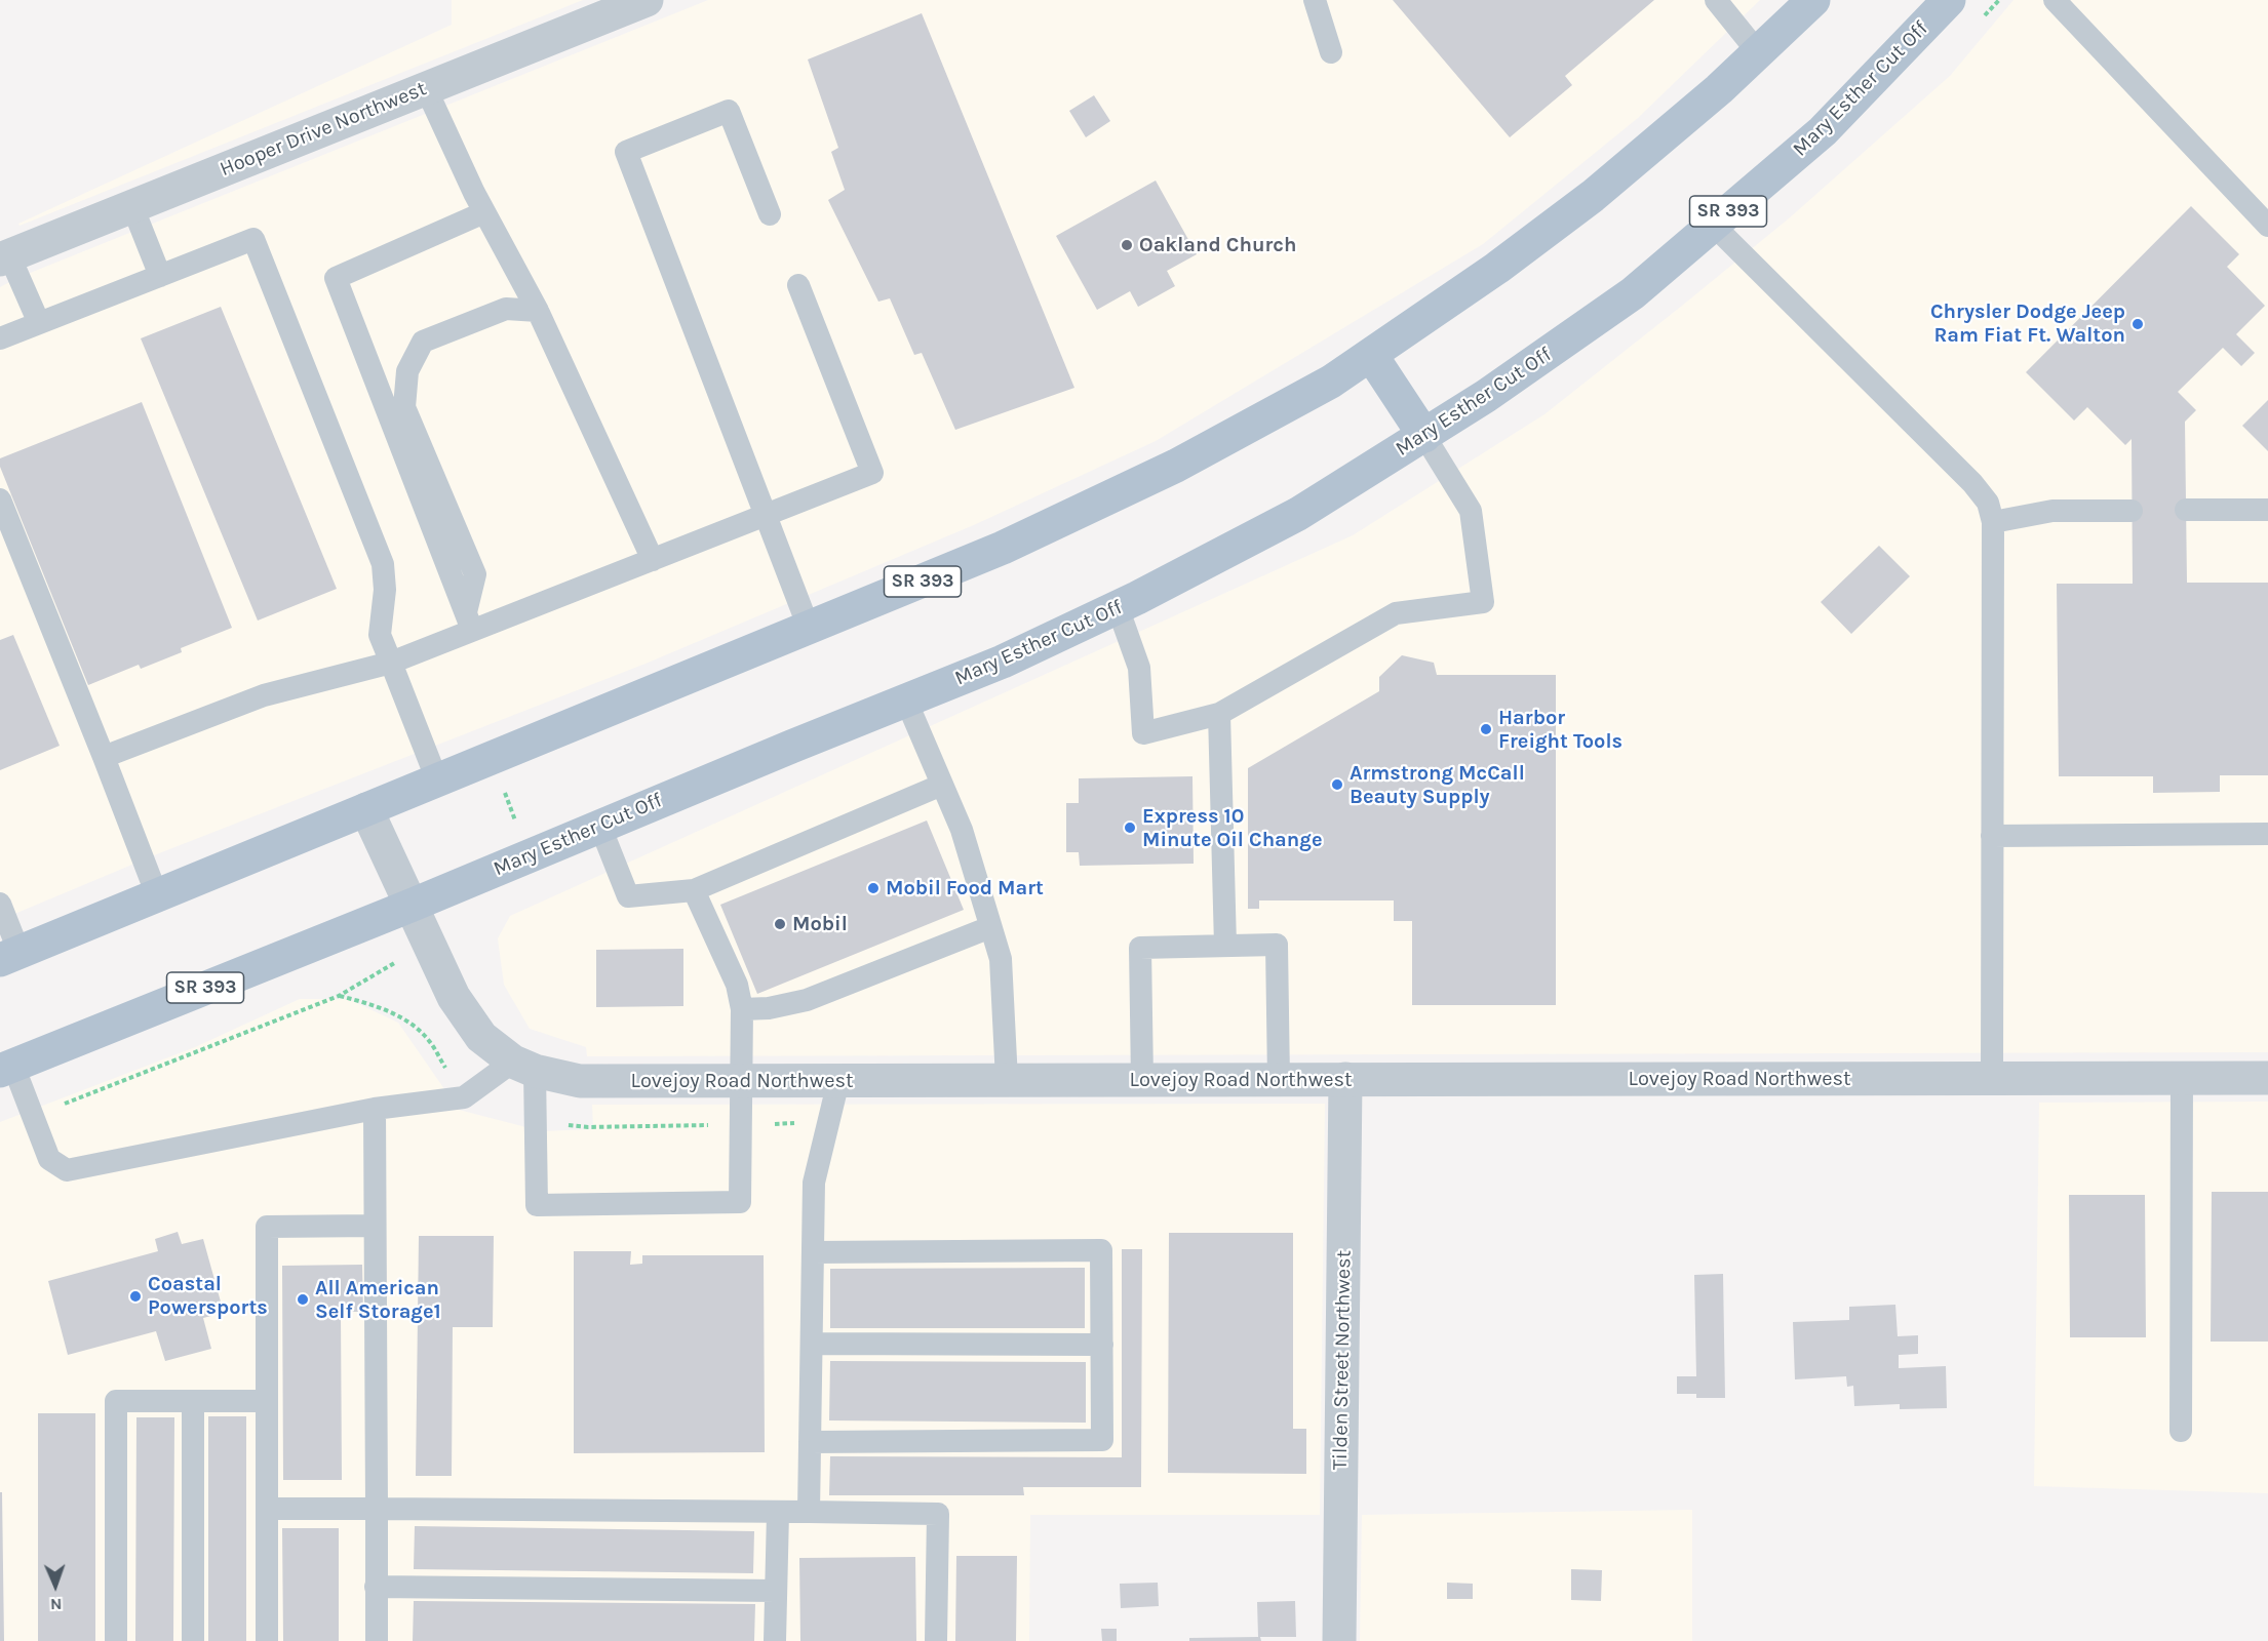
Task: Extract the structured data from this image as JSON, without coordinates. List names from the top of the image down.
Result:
{
  "streets": {
    "main road": ["Mary Esther Cut Off", "SR 393"],
    "street": ["Hooper Drive Northwest", "Lovejoy Road Northwest", "Tilden Street Northwest"]
  },
  "crossings": [
    ["Mary Esther Cut Off", "Lovejoy Road Northwest"],
    ["SR 393", "Lovejoy Road Northwest"],
    ["Lovejoy Road Northwest", "Tilden Street Northwest"]
  ],
  "places": [
    "Oakland Church",
    "Chrysler Dodge Jeep Ram Fiat Ft. Walton",
    "Harbor Freight Tools",
    "Armstrong McCall Beauty Supply",
    "Express 10 Minute Oil Change",
    "Mobil Food Mart",
    "Mobil",
    "Coastal Powersports",
    "All American Self Storage1"
  ],
  "north": "bottom"
}
